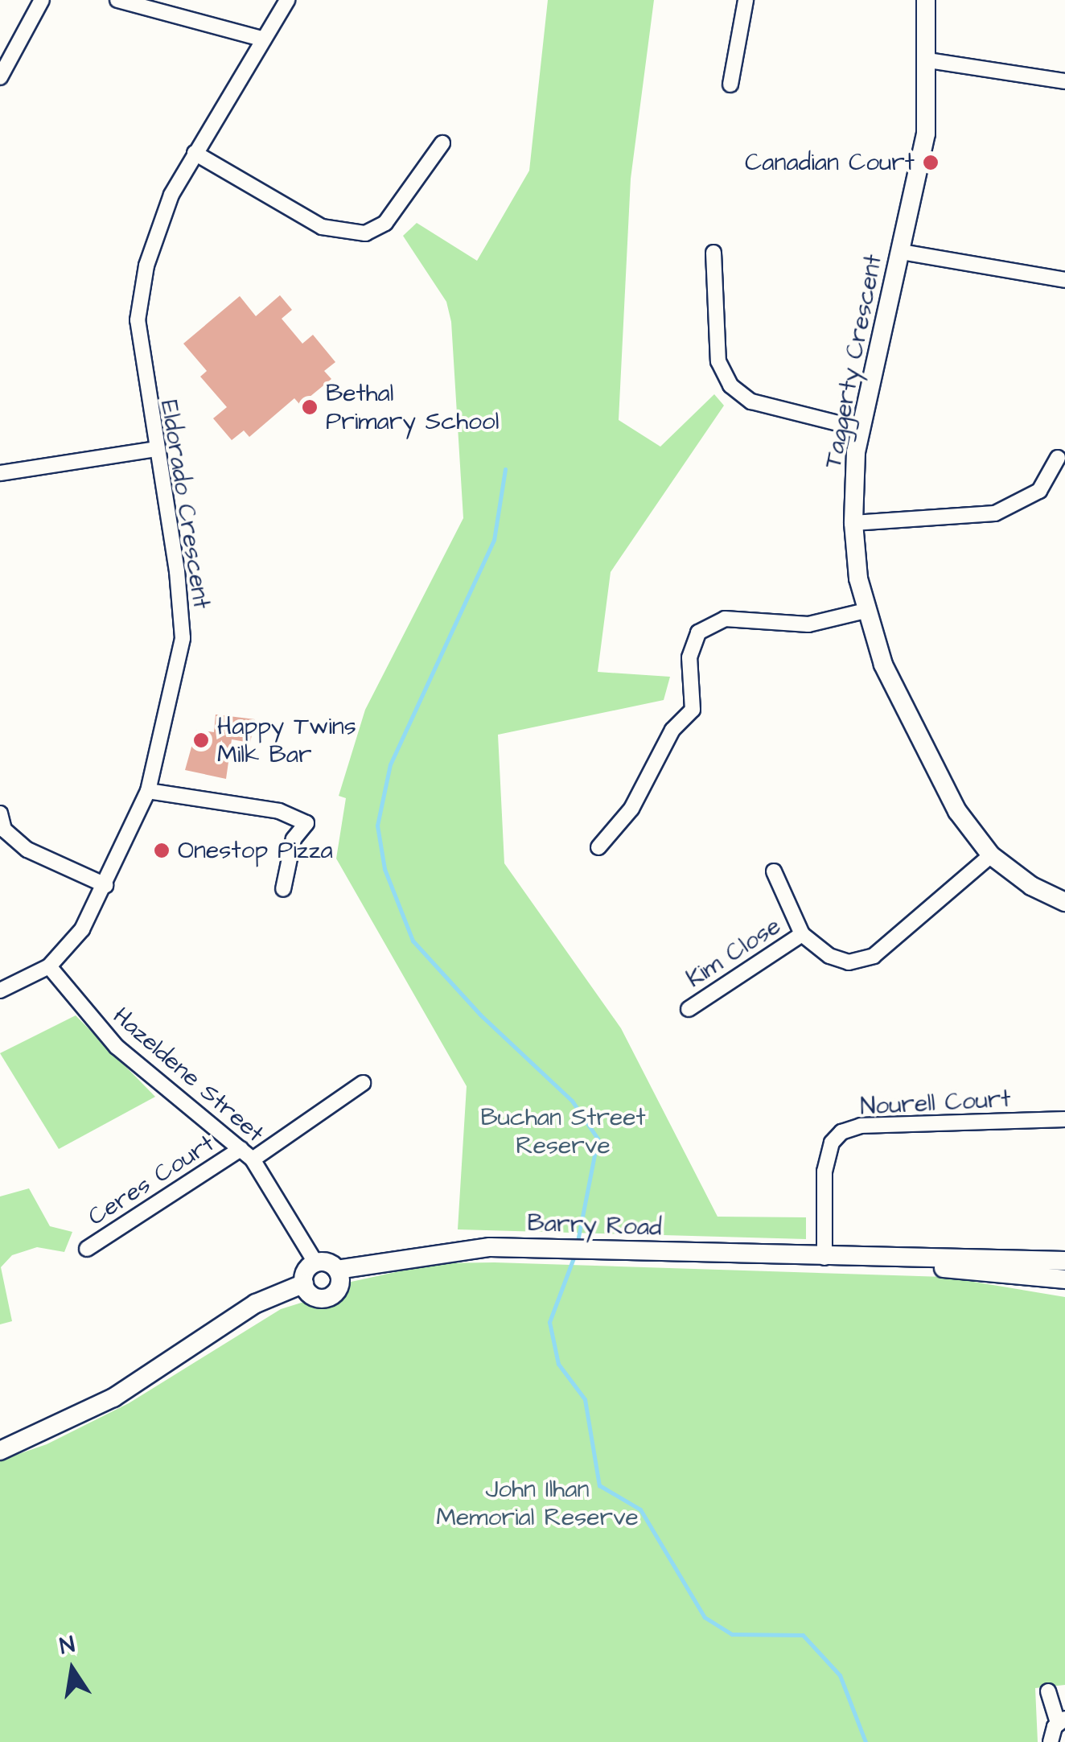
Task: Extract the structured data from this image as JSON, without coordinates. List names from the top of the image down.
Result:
{
  "streets": {
    "street": [
      "Taggerty Crescent",
      "Eldorado Crescent",
      "Kim Close",
      "Hazeldene Street",
      "Nourell Court",
      "Ceres Court",
      "Barry Road"
    ]
  },
  "crossings": [
    ["Eldorado Crescent", "Hazeldene Street"],
    ["Hazeldene Street", "Ceres Court"],
    ["Hazeldene Street", "Barry Road"],
    ["Nourell Court", "Barry Road"]
  ],
  "parks": ["Buchan Street Reserve", "John Ilhan Memorial Reserve"],
  "places": [
    "Canadian Court",
    "Bethal Primary School",
    "Happy Twins Milk Bar",
    "Onestop Pizza"
  ],
  "north": "top"
}
